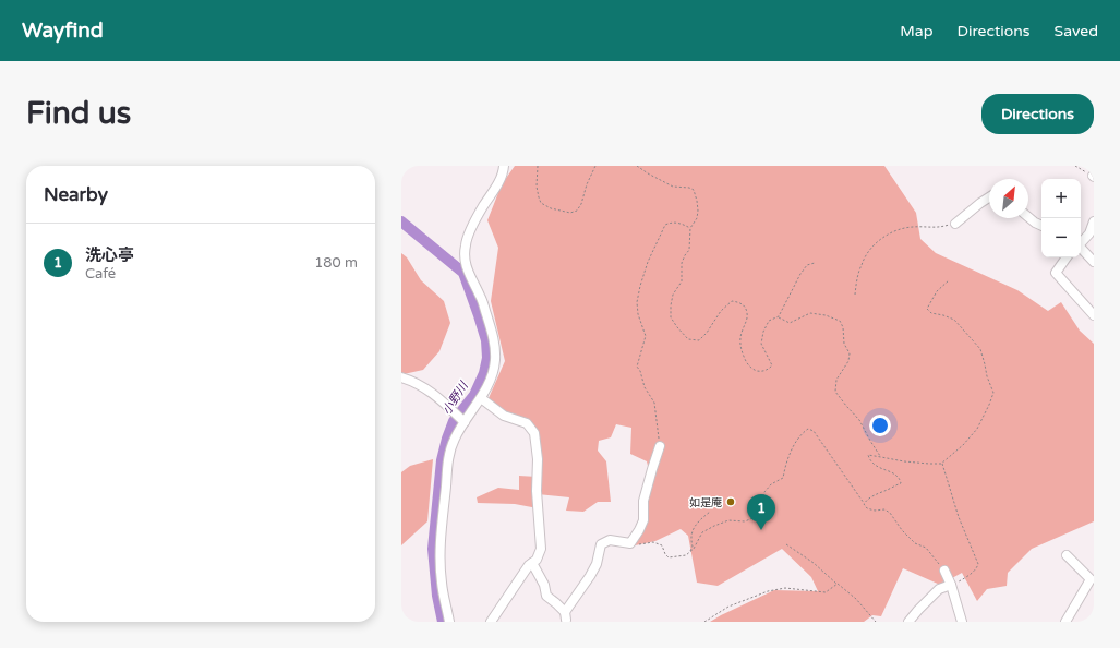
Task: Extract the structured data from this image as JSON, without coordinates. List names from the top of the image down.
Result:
{
  "water": ["小野川"],
  "places": ["如是庵"],
  "north": "top right",
  "page": {
    "header": "Wayfind",
    "nav": ["Map", "Directions", "Saved"],
    "buttons": "Directions",
    "title": "Find us",
    "heading": "Nearby",
    "map_buttons": ["+", "−"],
    "list": [
      {
        "mark": "1",
        "name": "洗心亭",
        "note": "Café",
        "value": "180 m"
      }
    ],
    "pins": "1"
  }
}
